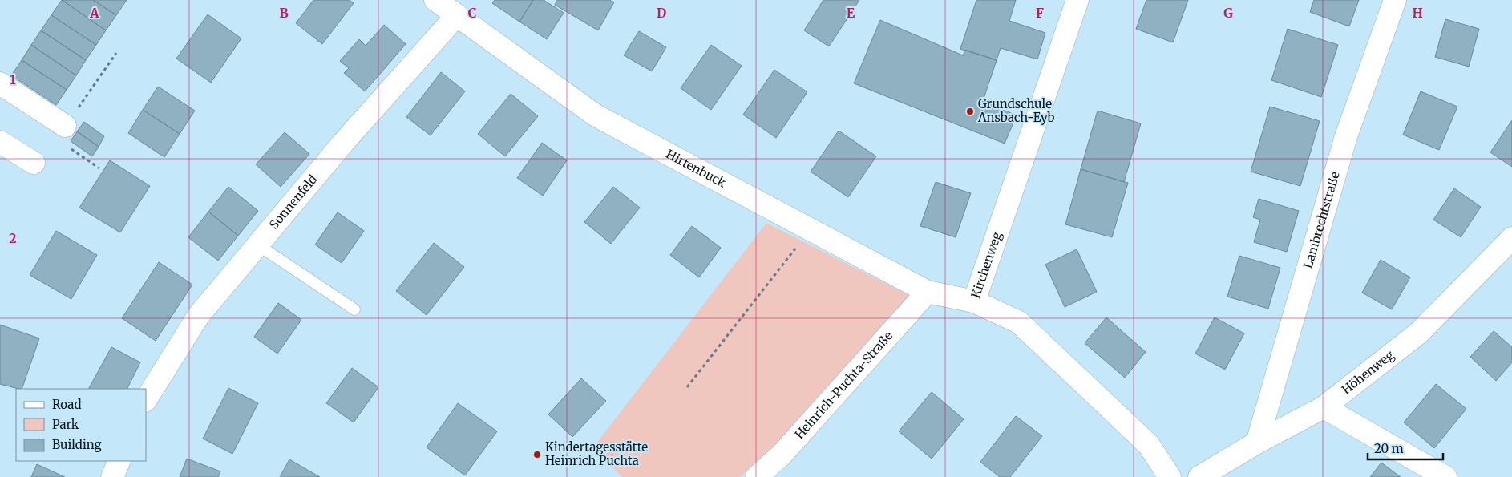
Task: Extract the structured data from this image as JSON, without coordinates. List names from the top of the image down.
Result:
{
  "streets": {
    "street": [
      "Hirtenbuck",
      "Sonnenfeld",
      "Lambrechtstraße",
      "Kirchenweg",
      "Höhenweg",
      "Heinrich-Puchta-Straße"
    ]
  },
  "crossings": [
    ["Hirtenbuck", "Sonnenfeld"],
    ["Hirtenbuck", "Kirchenweg"],
    ["Hirtenbuck", "Heinrich-Puchta-Straße"],
    ["Lambrechtstraße", "Höhenweg"]
  ],
  "places": ["Grundschule Ansbach-Eyb", "Kindertagesstätte Heinrich Puchta"],
  "legend": ["Road", "Park", "Building"],
  "scale_bar": "20 m",
  "grid": {
    "columns": [
      "A",
      "B",
      "C",
      "D",
      "E",
      "F",
      "G",
      "H"
    ],
    "rows": ["1", "2"]
  }
}
